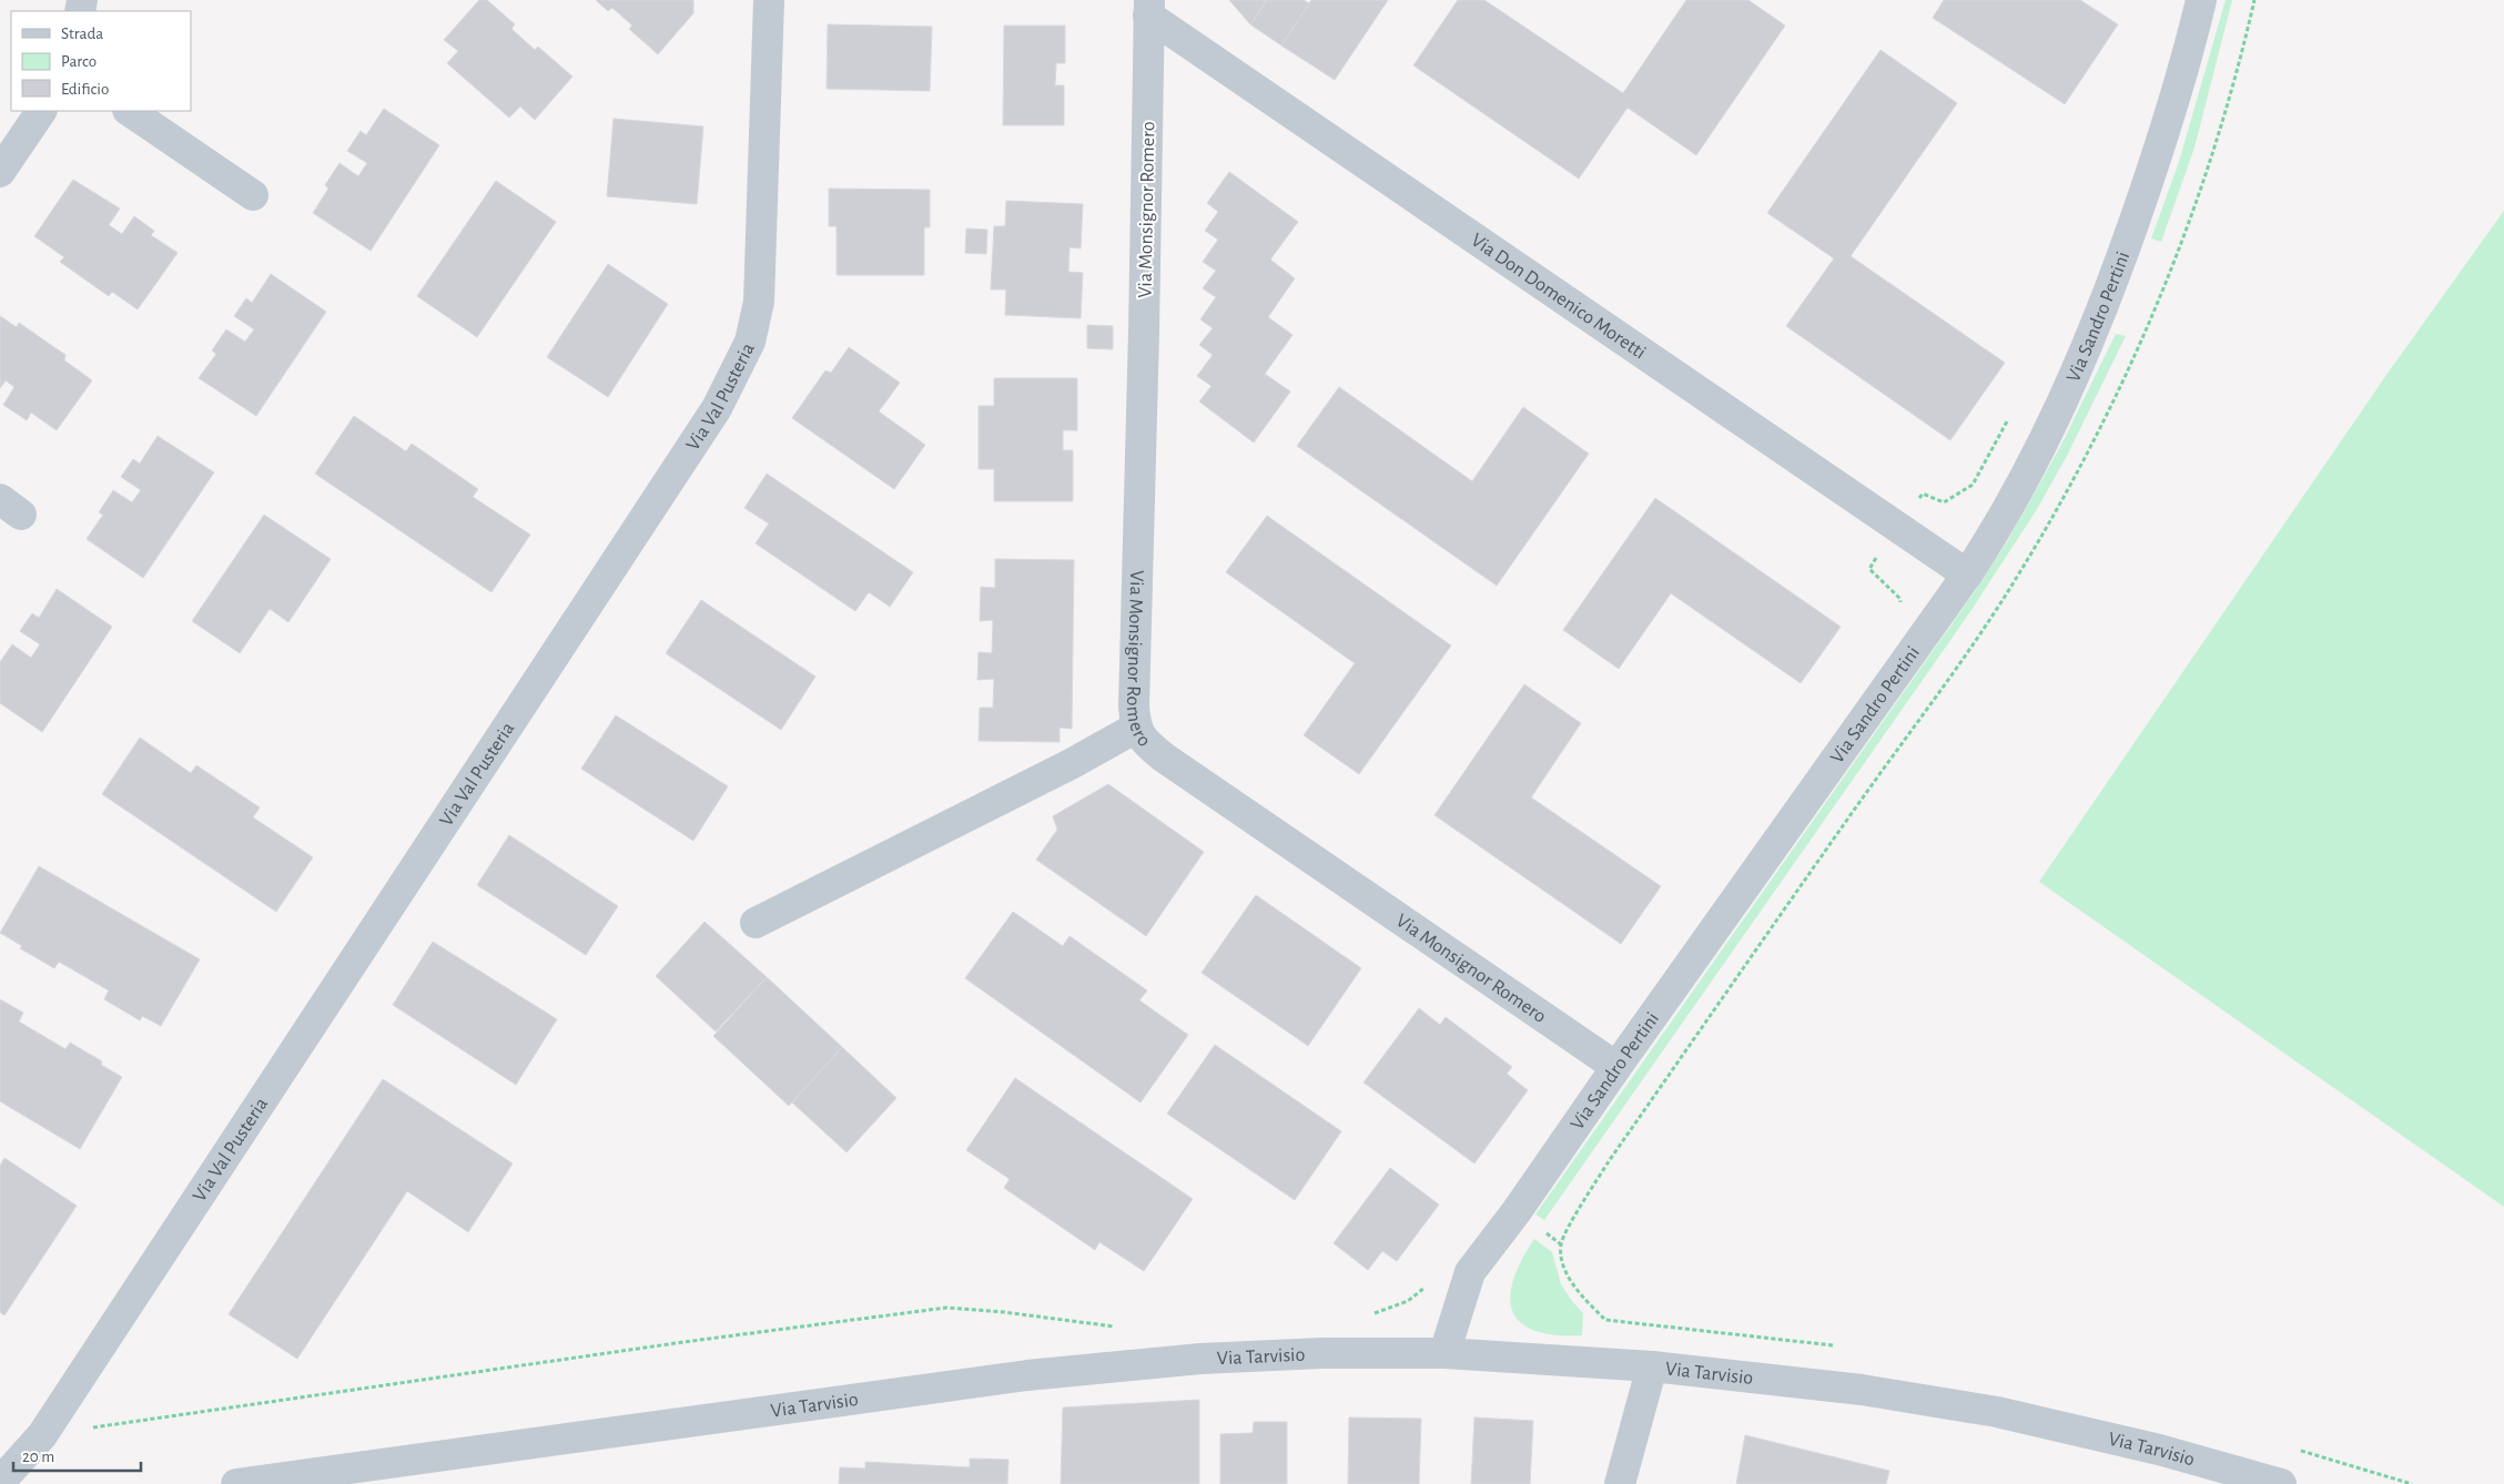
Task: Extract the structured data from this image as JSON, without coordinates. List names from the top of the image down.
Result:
{
  "streets": {
    "street": [
      "Via Monsignor Romero",
      "Via Don Domenico Moretti",
      "Via Sandro Pertini",
      "Via Val Pusteria",
      "Via Tarvisio"
    ]
  },
  "crossings": [
    ["Via Monsignor Romero", "Via Don Domenico Moretti"],
    ["Via Monsignor Romero", "Via Sandro Pertini"],
    ["Via Don Domenico Moretti", "Via Sandro Pertini"],
    ["Via Sandro Pertini", "Via Tarvisio"]
  ],
  "legend": ["Strada", "Parco", "Edificio"],
  "scale_bar": "20 m"
}
